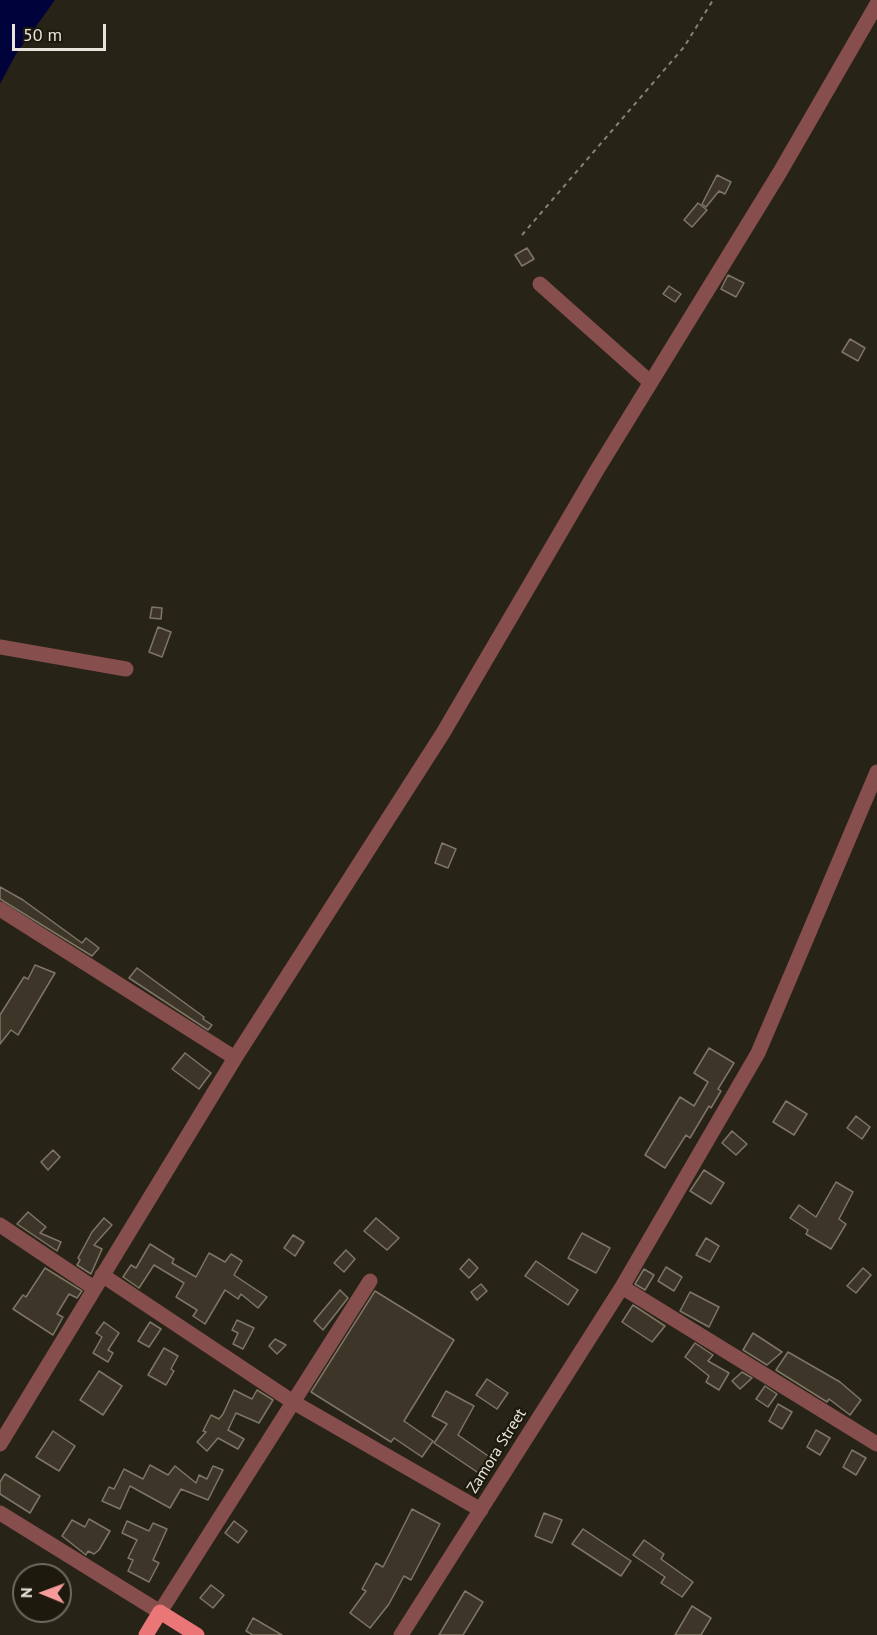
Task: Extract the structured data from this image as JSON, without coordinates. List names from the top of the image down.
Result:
{
  "streets": {
    "street": ["Zamora Street"]
  },
  "scale_bar": "50 m",
  "north": "left"
}
